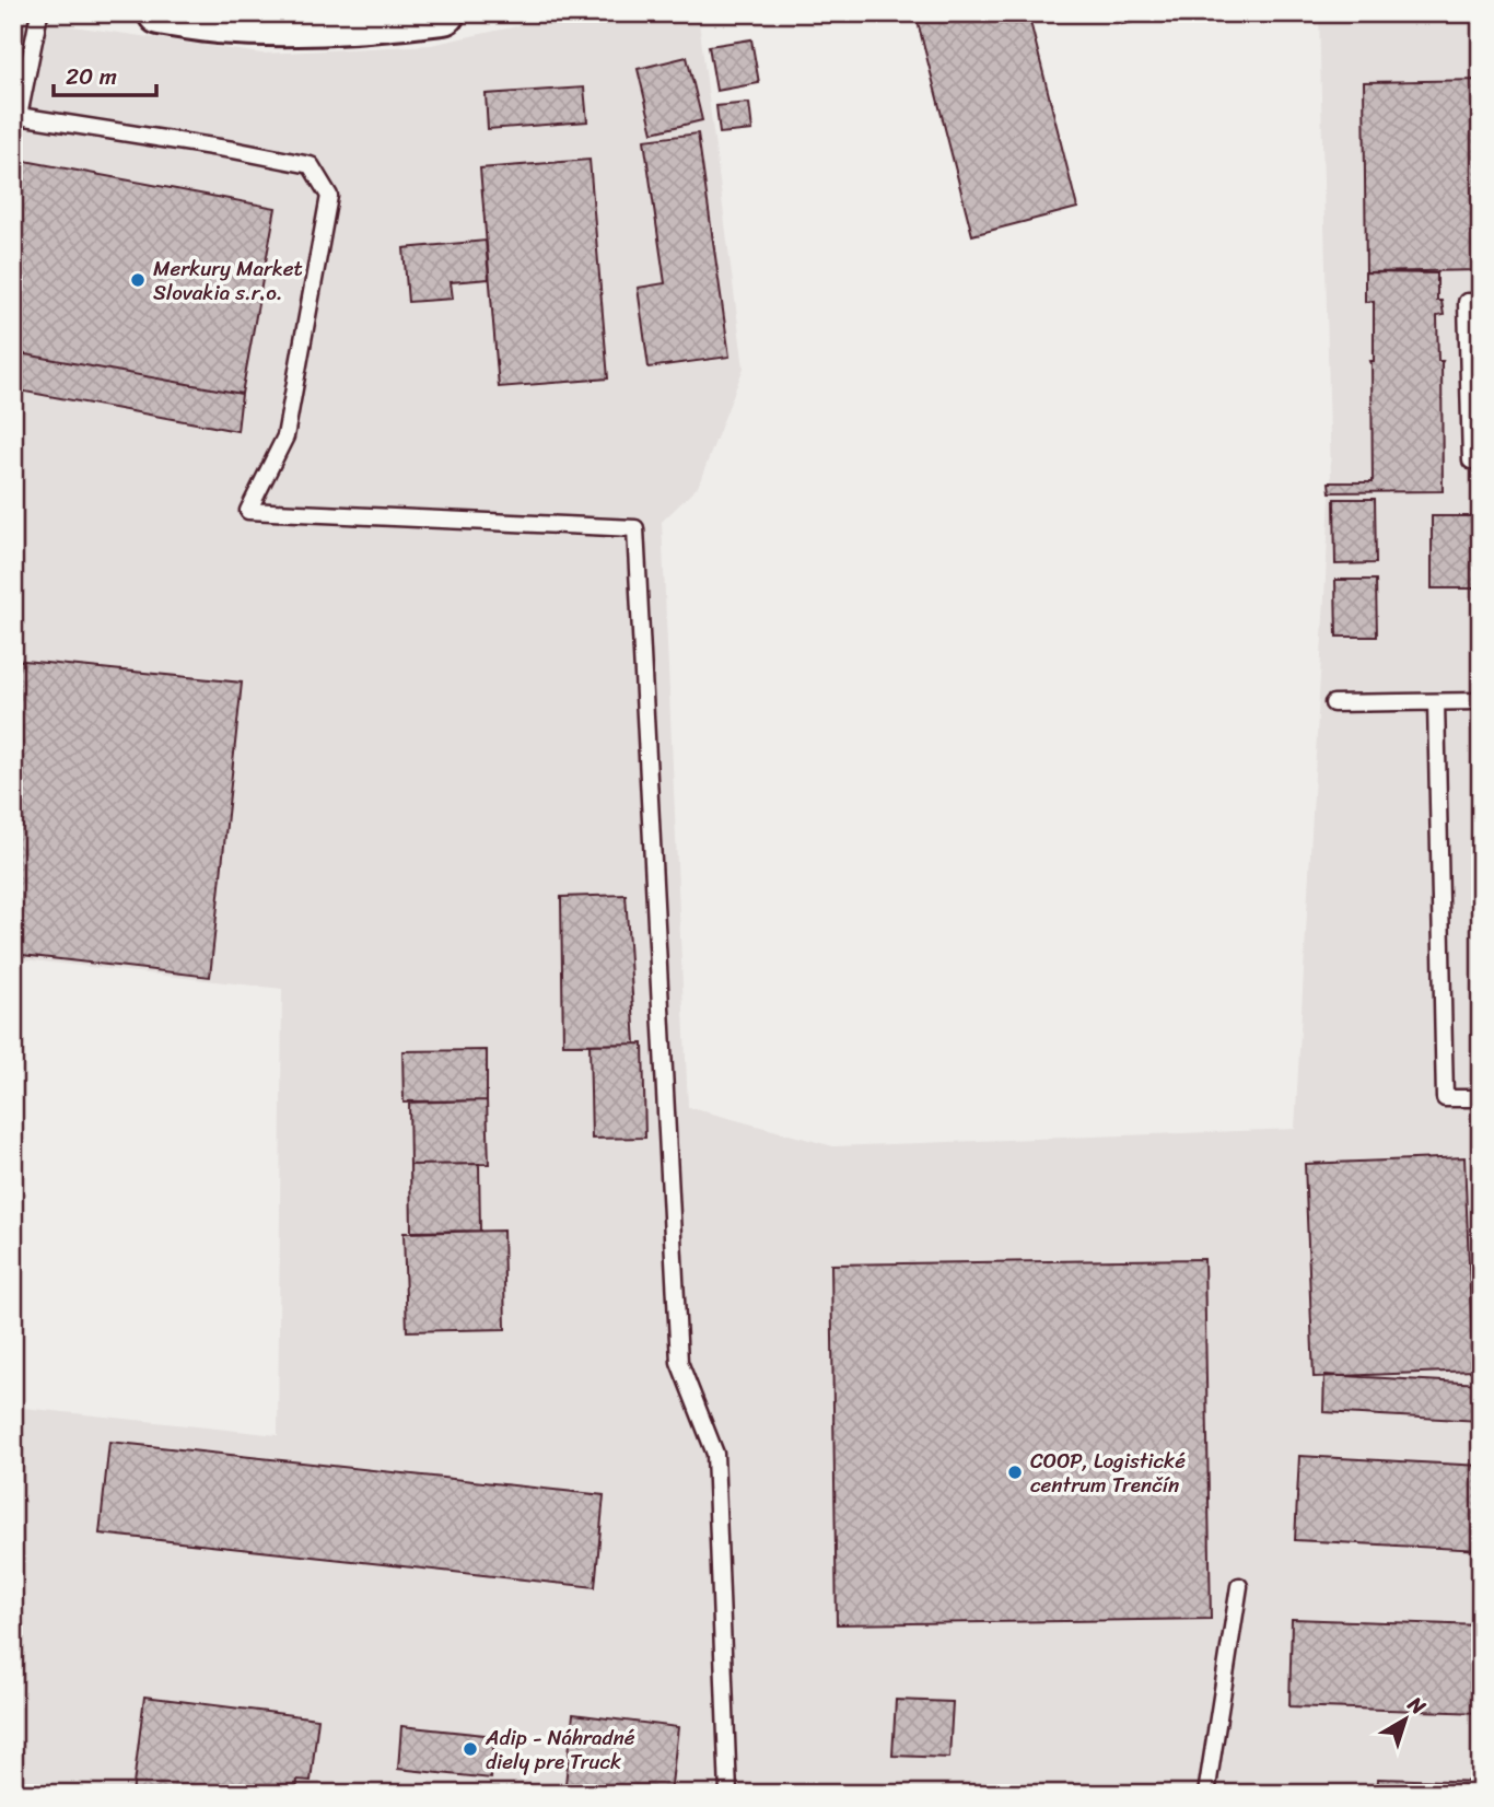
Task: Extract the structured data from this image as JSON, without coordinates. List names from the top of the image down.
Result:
{
  "places": ["Merkury Market Slovakia s.r.o.", "COOP, Logistické centrum Trenčín", "Adip - Náhradné diely pre Truck"],
  "scale_bar": "20 m",
  "north": "top right"
}
